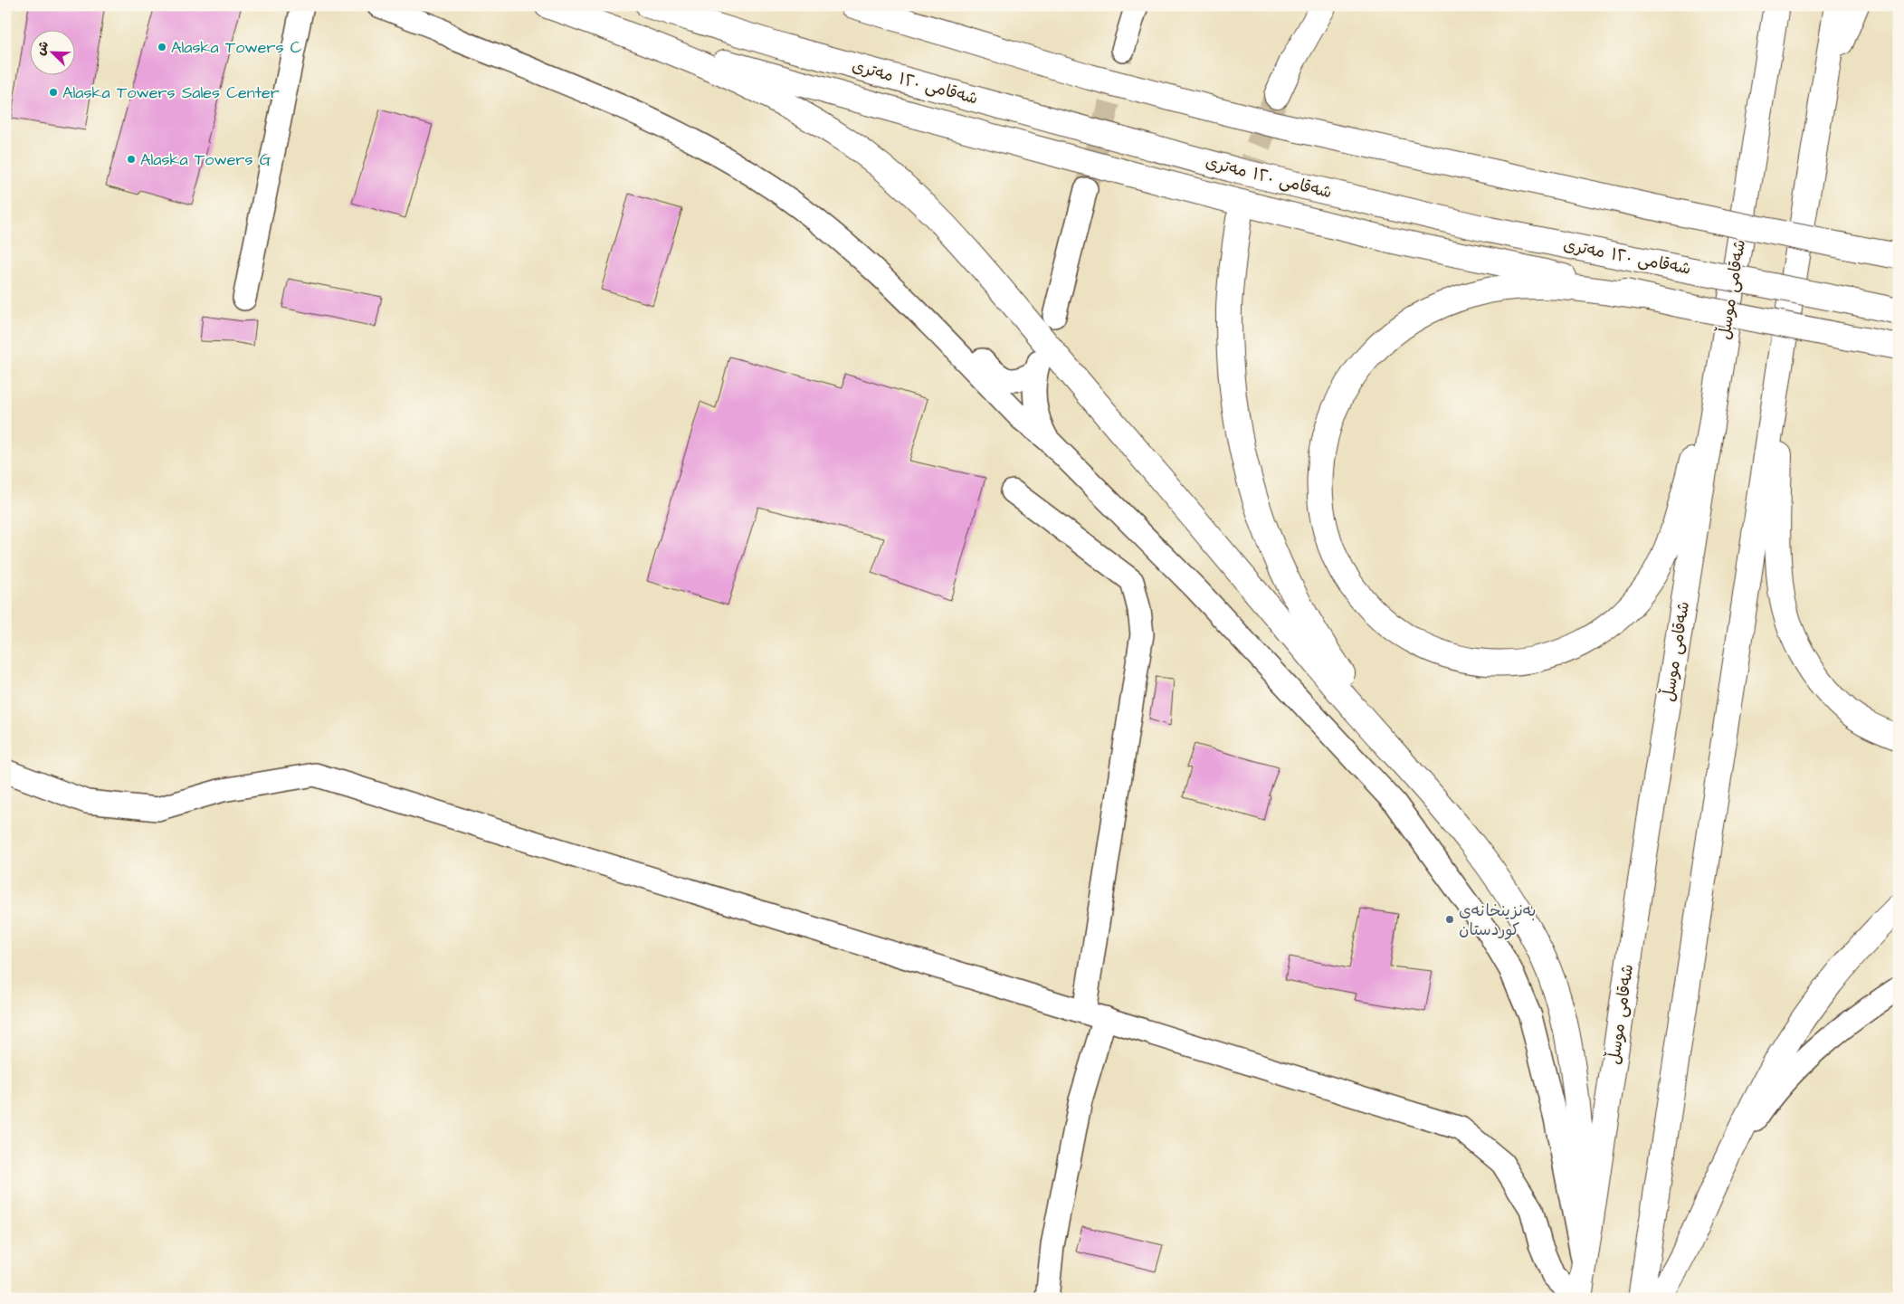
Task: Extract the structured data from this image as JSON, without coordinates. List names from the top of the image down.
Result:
{
  "streets": {
    "highway": ["شەقامی ١٢٠ مەتری", "شەقامی موسڵ"]
  },
  "places": [
    "Alaska Towers C",
    "Alaska Towers Sales Center",
    "Alaska Towers G",
    "بەنزینخانەی کوردستان"
  ],
  "north": "top left"
}
